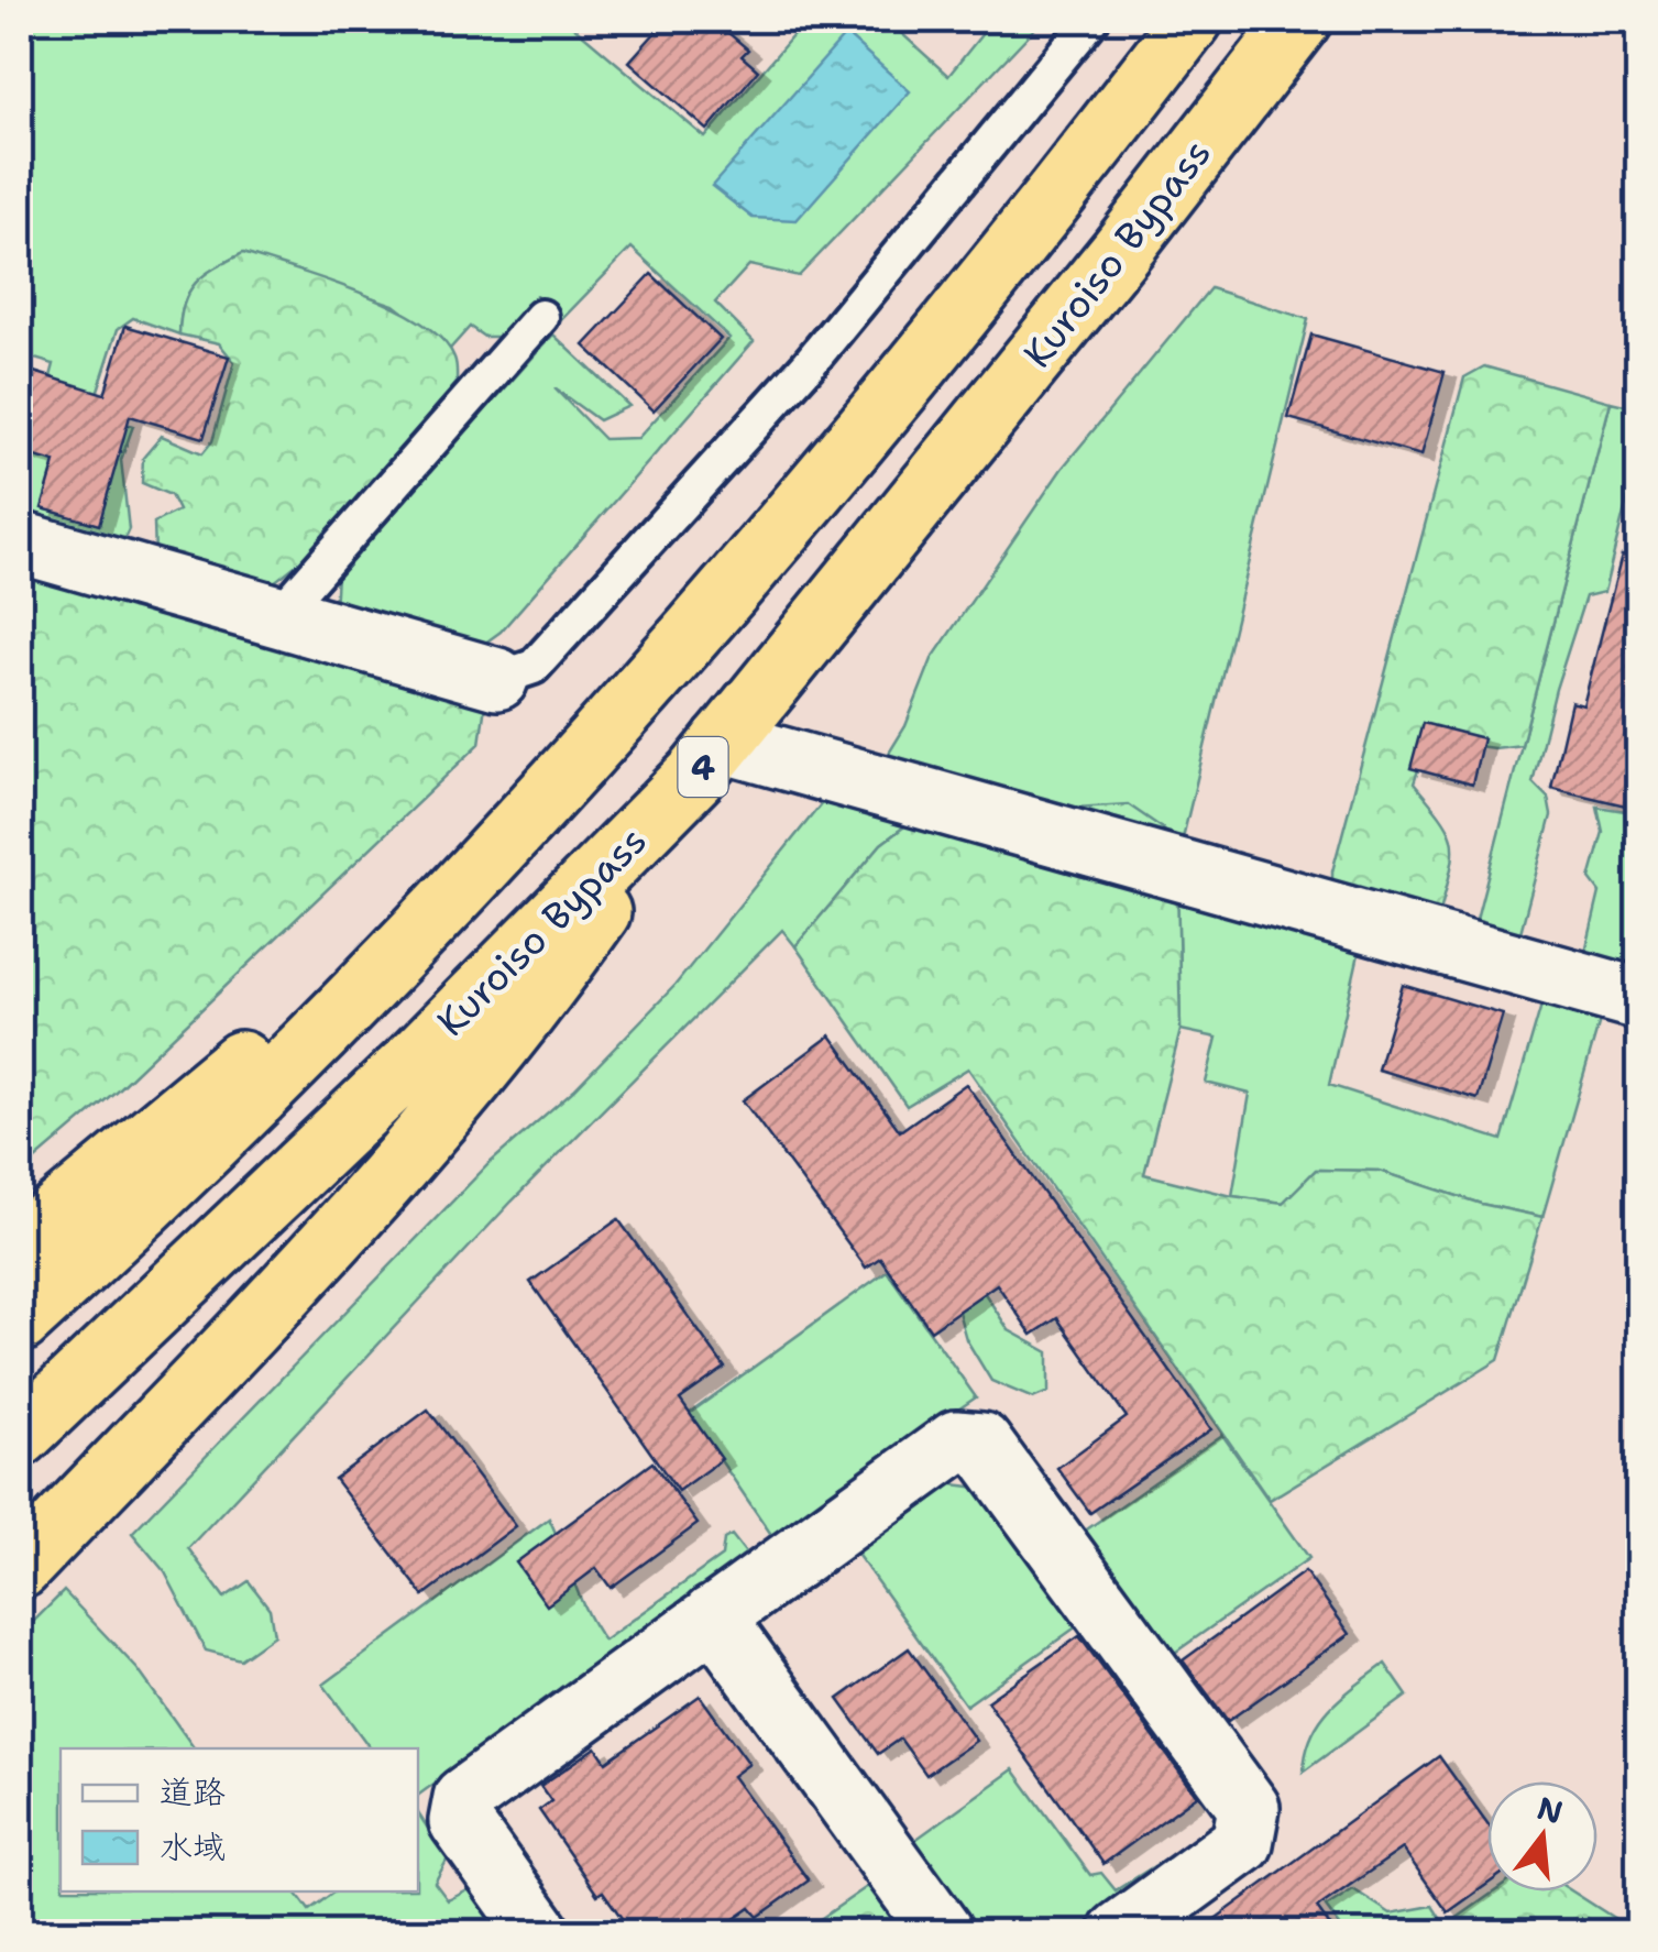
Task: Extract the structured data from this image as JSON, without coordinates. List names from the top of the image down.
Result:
{
  "streets": {
    "highway": ["Kuroiso Bypass", "4"]
  },
  "crossings": [
    ["Kuroiso Bypass", "4"]
  ],
  "legend": ["道路", "水域"],
  "north": "top"
}
